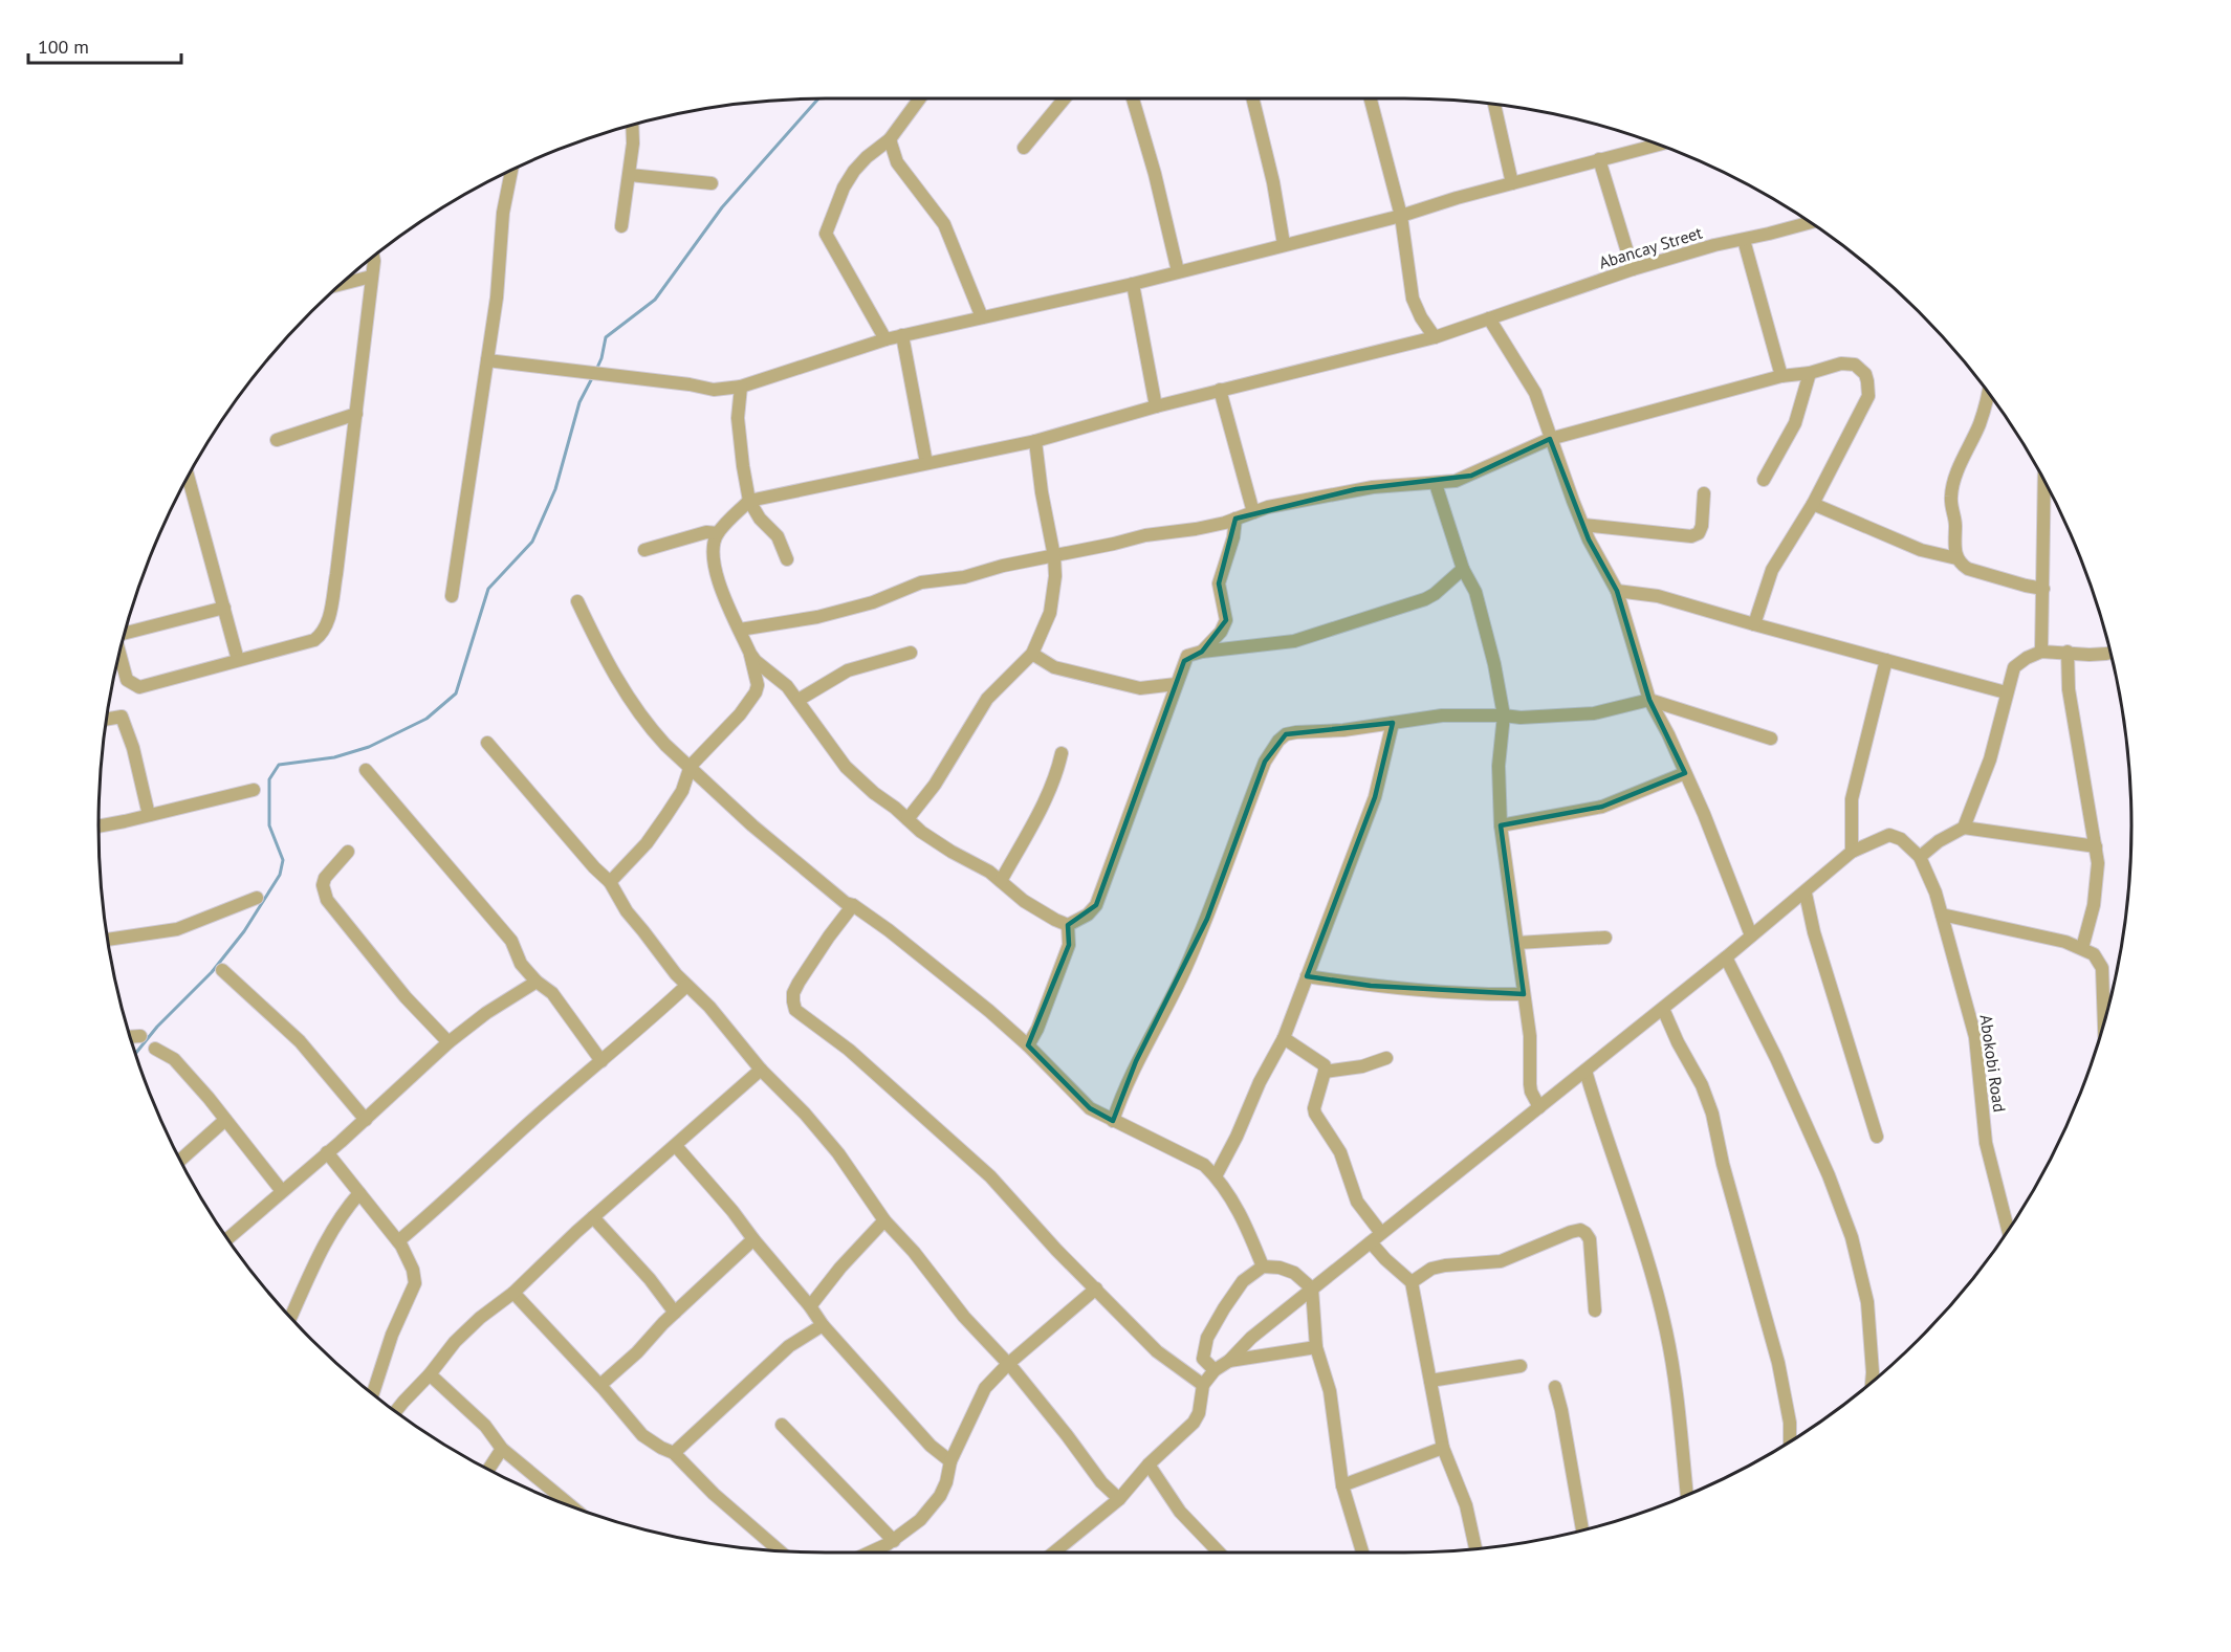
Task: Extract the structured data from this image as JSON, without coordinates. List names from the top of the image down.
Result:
{
  "streets": {
    "street": ["Abancay Street", "Abokobi Road"]
  },
  "scale_bar": "100 m"
}
